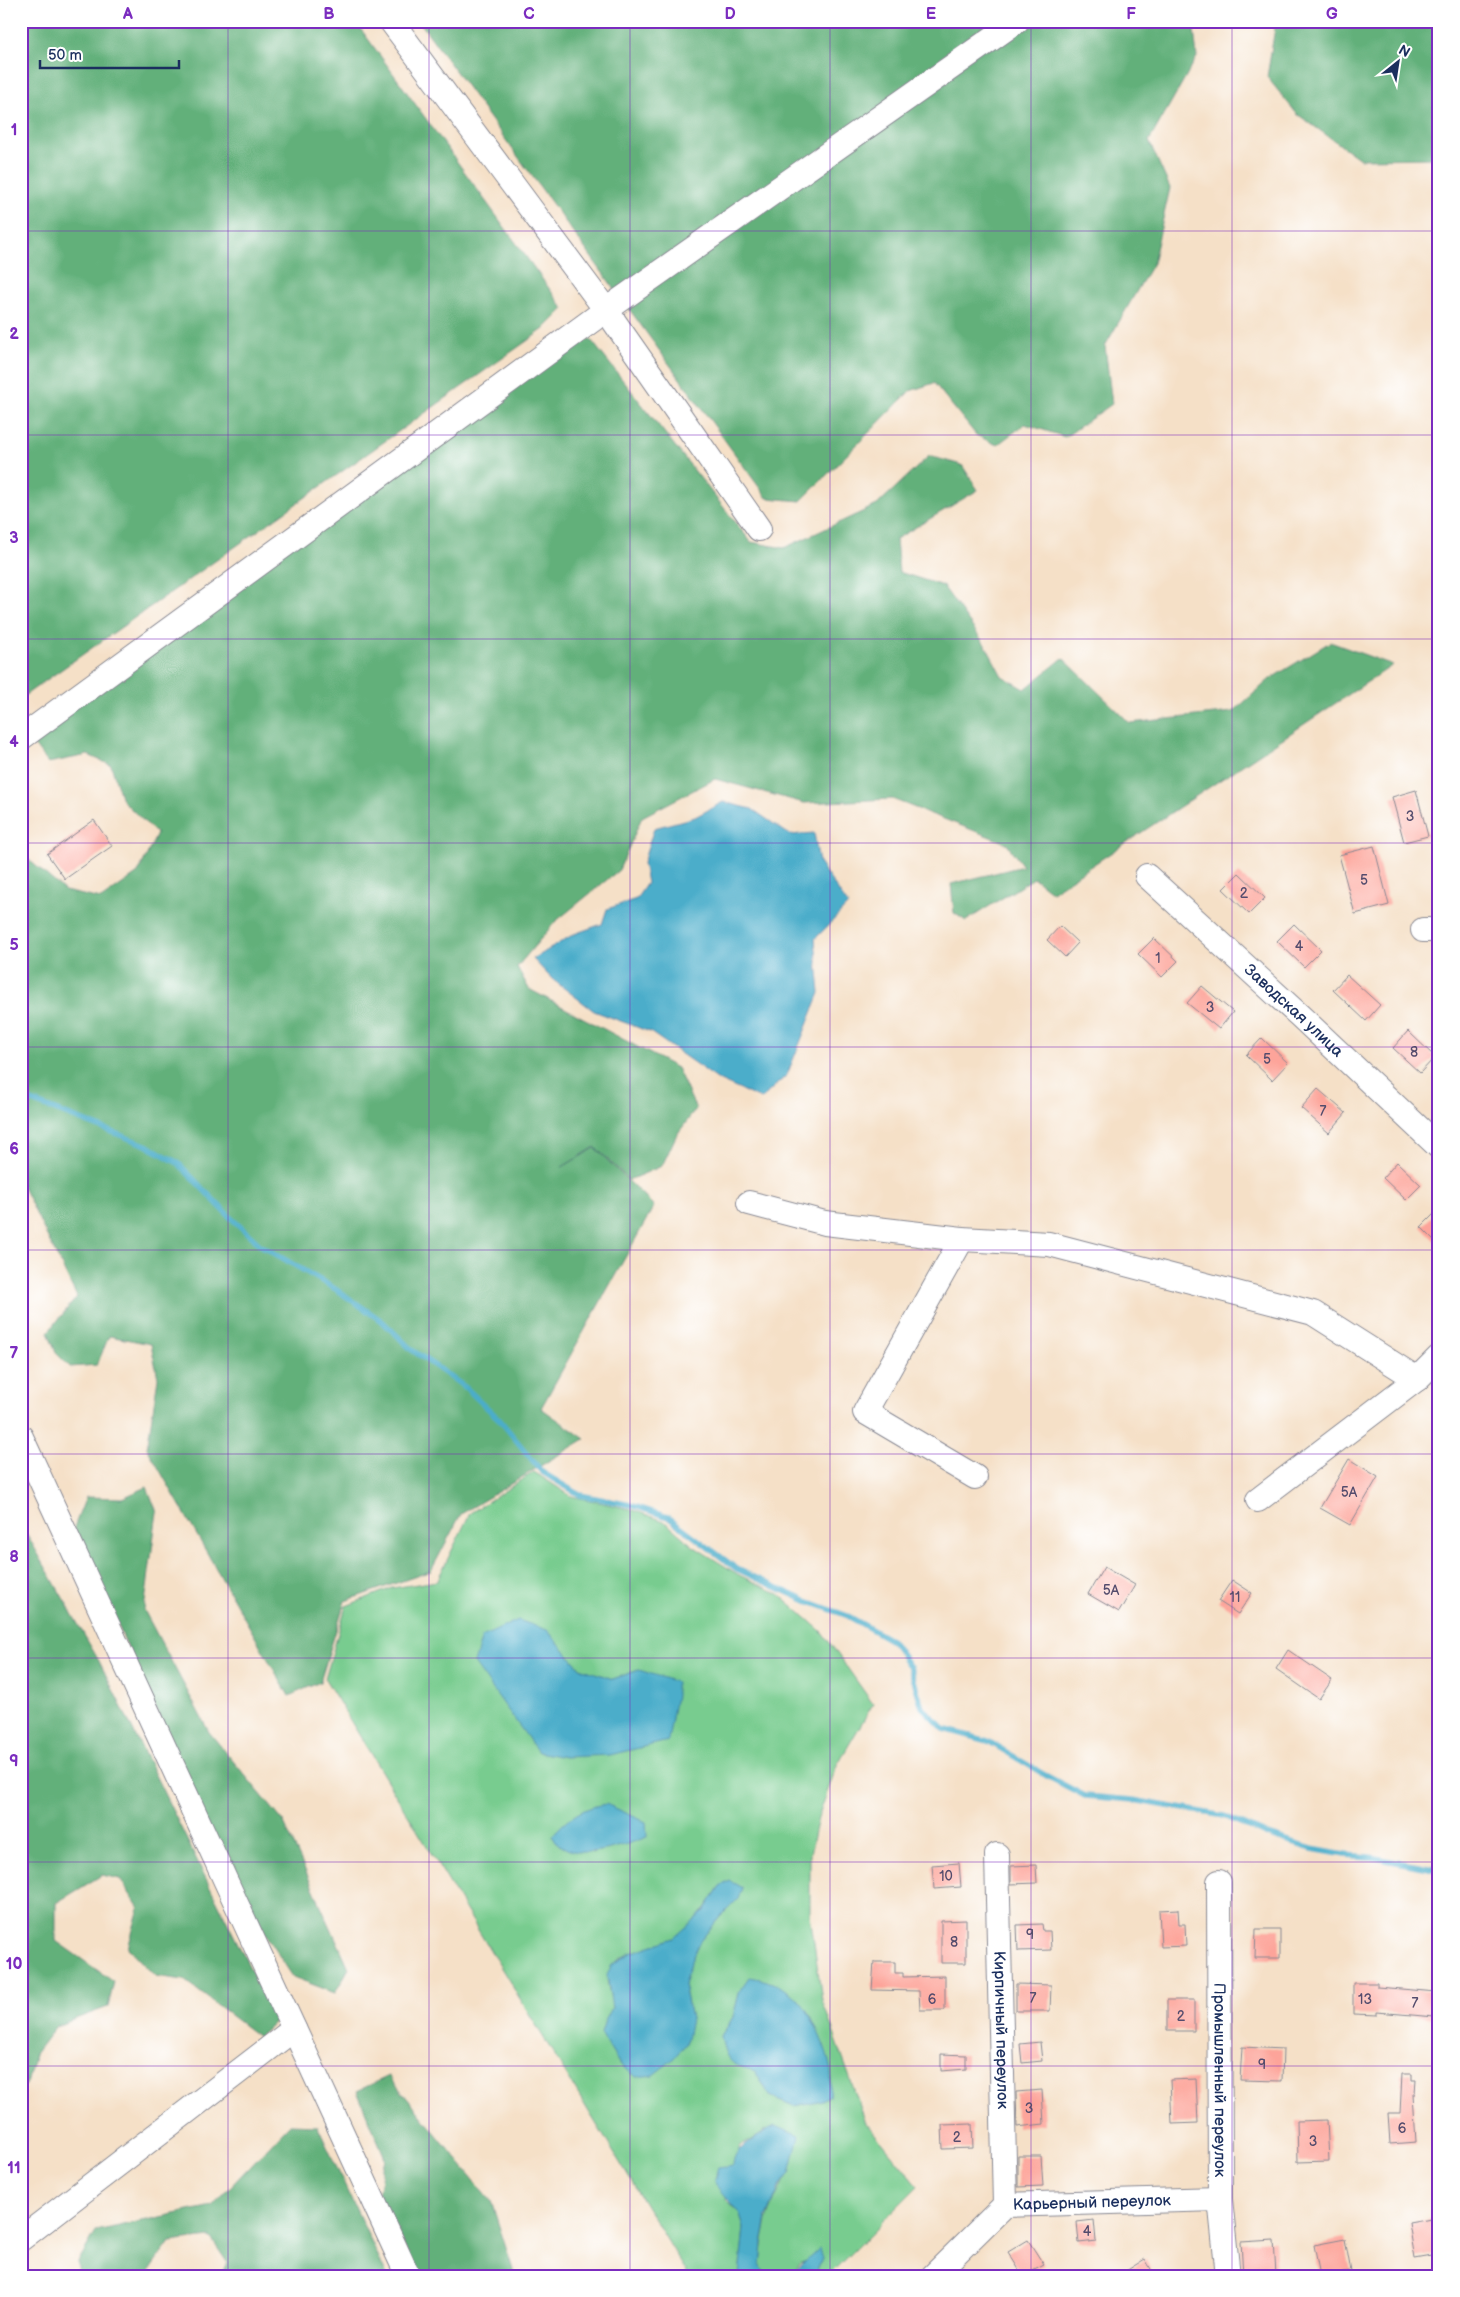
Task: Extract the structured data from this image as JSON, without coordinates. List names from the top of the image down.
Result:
{
  "streets": {
    "street": [
      "Заводская улица",
      "Кирпичный переулок",
      "Промышленный переулок",
      "Карьерный переулок"
    ]
  },
  "crossings": [
    ["Кирпичный переулок", "Карьерный переулок"],
    ["Промышленный переулок", "Карьерный переулок"]
  ],
  "house_numbers": [
    "3",
    "5",
    "2",
    "4",
    "1",
    "3",
    "8",
    "5",
    "7",
    "5А",
    "5А",
    "11",
    "10",
    "9",
    "8",
    "7",
    "6",
    "13",
    "7",
    "2",
    "9",
    "3",
    "6",
    "2",
    "3",
    "4"
  ],
  "scale_bar": "50 m",
  "north": "top right",
  "grid": {
    "columns": [
      "A",
      "B",
      "C",
      "D",
      "E",
      "F",
      "G"
    ],
    "rows": [
      "1",
      "2",
      "3",
      "4",
      "5",
      "6",
      "7",
      "8",
      "9",
      "10",
      "11"
    ]
  }
}
